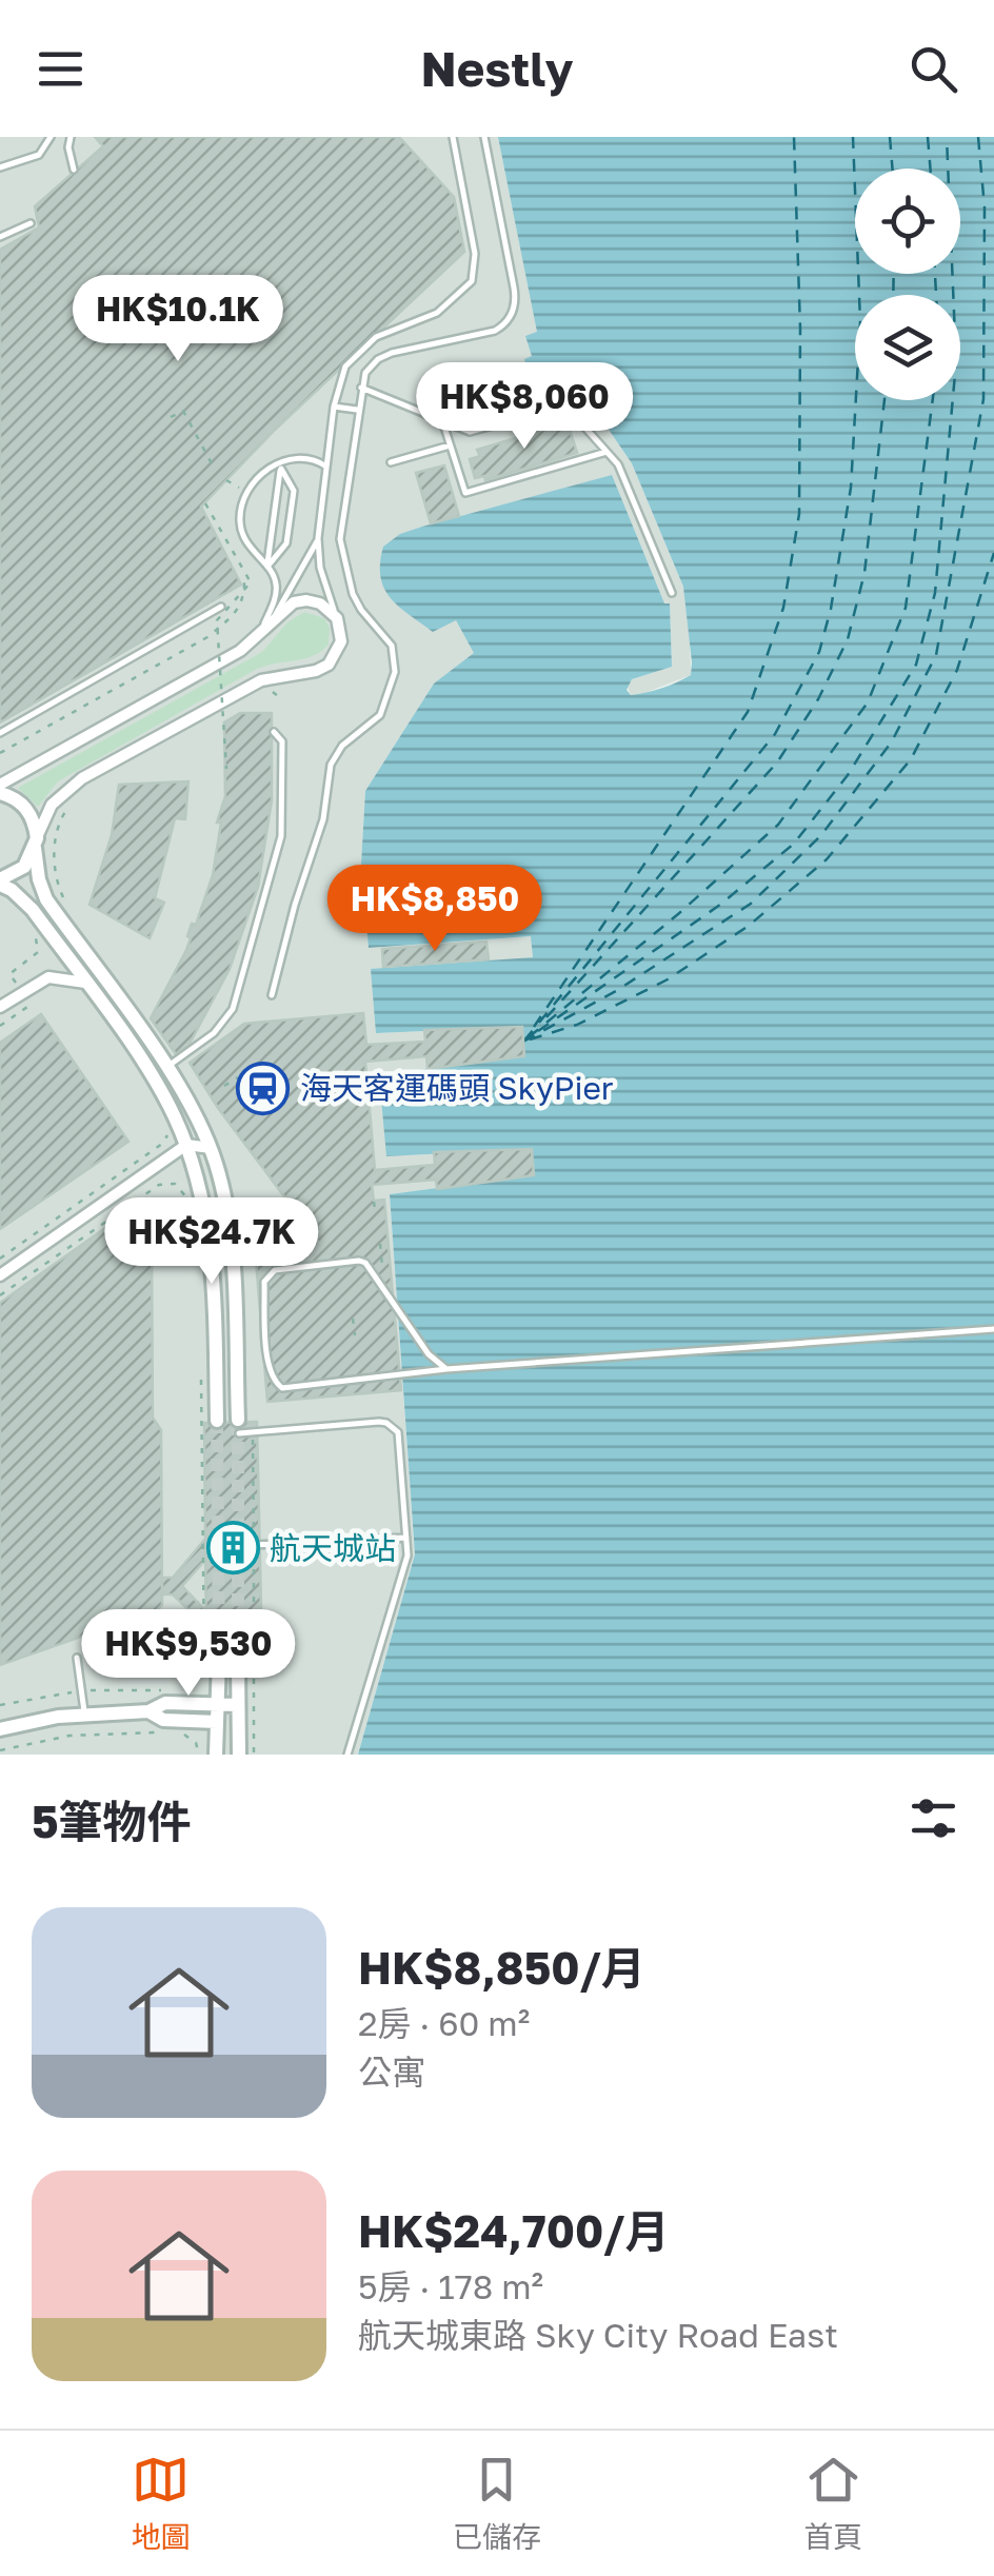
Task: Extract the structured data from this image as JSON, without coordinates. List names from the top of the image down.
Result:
{
  "places": {
    "station": ["海天客運碼頭 SkyPier"],
    "building": ["航天城站"]
  },
  "page": {
    "header": "Nestly",
    "price": [
      "HK$10.1K",
      "HK$8,060",
      "HK$8,850",
      "HK$24.7K",
      "HK$9,530"
    ],
    "heading": "5筆物件",
    "list": [
      {
        "name": "HK$8,850/月",
        "note": "2房 · 60 m² · 公寓"
      },
      {
        "name": "HK$24,700/月",
        "note": "5房 · 178 m² · 航天城東路 Sky City Road East"
      }
    ],
    "tabs": ["地圖", "已儲存", "首頁"]
  }
}
